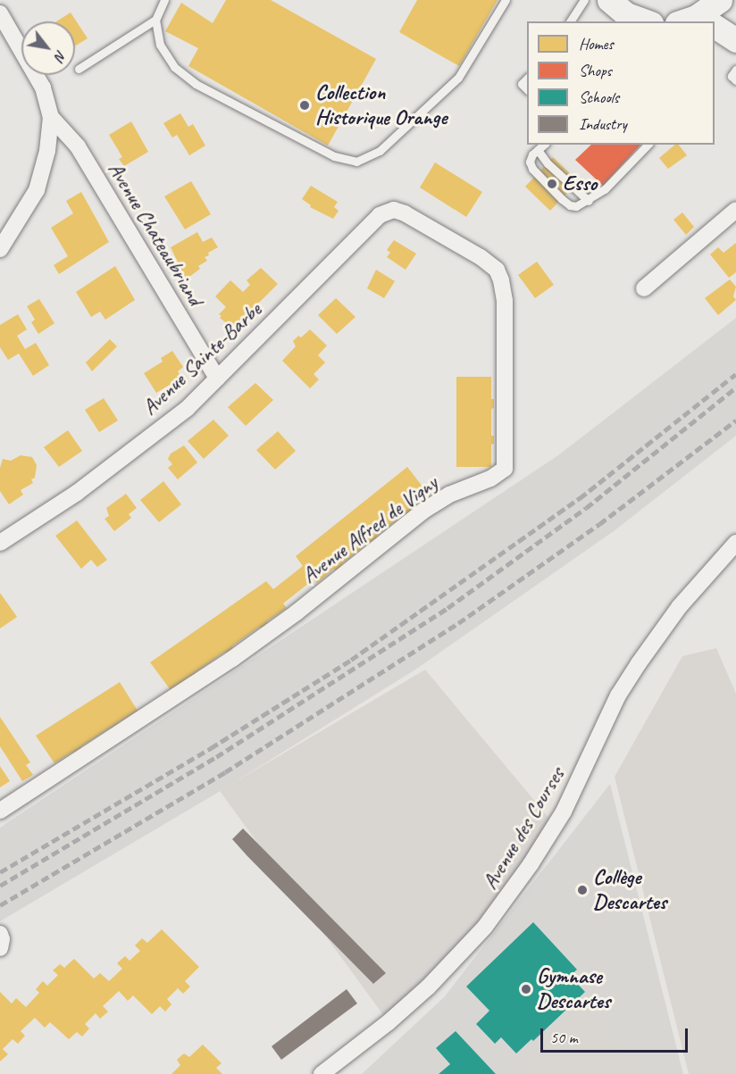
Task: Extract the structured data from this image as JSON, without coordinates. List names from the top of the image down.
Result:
{
  "streets": {
    "street": [
      "Avenue Chateaubriand",
      "Avenue Sainte-Barbe",
      "Avenue Alfred de Vigny",
      "Avenue des Courses"
    ]
  },
  "crossings": [
    ["Avenue Chateaubriand", "Avenue Sainte-Barbe"],
    ["Avenue Sainte-Barbe", "Avenue Alfred de Vigny"]
  ],
  "places": [
    "Collection Historique Orange",
    "Esso",
    "Collège Descartes",
    "Gymnase Descartes"
  ],
  "legend": [
    "Homes",
    "Shops",
    "Schools",
    "Industry"
  ],
  "scale_bar": "50 m",
  "north": "bottom right"
}
